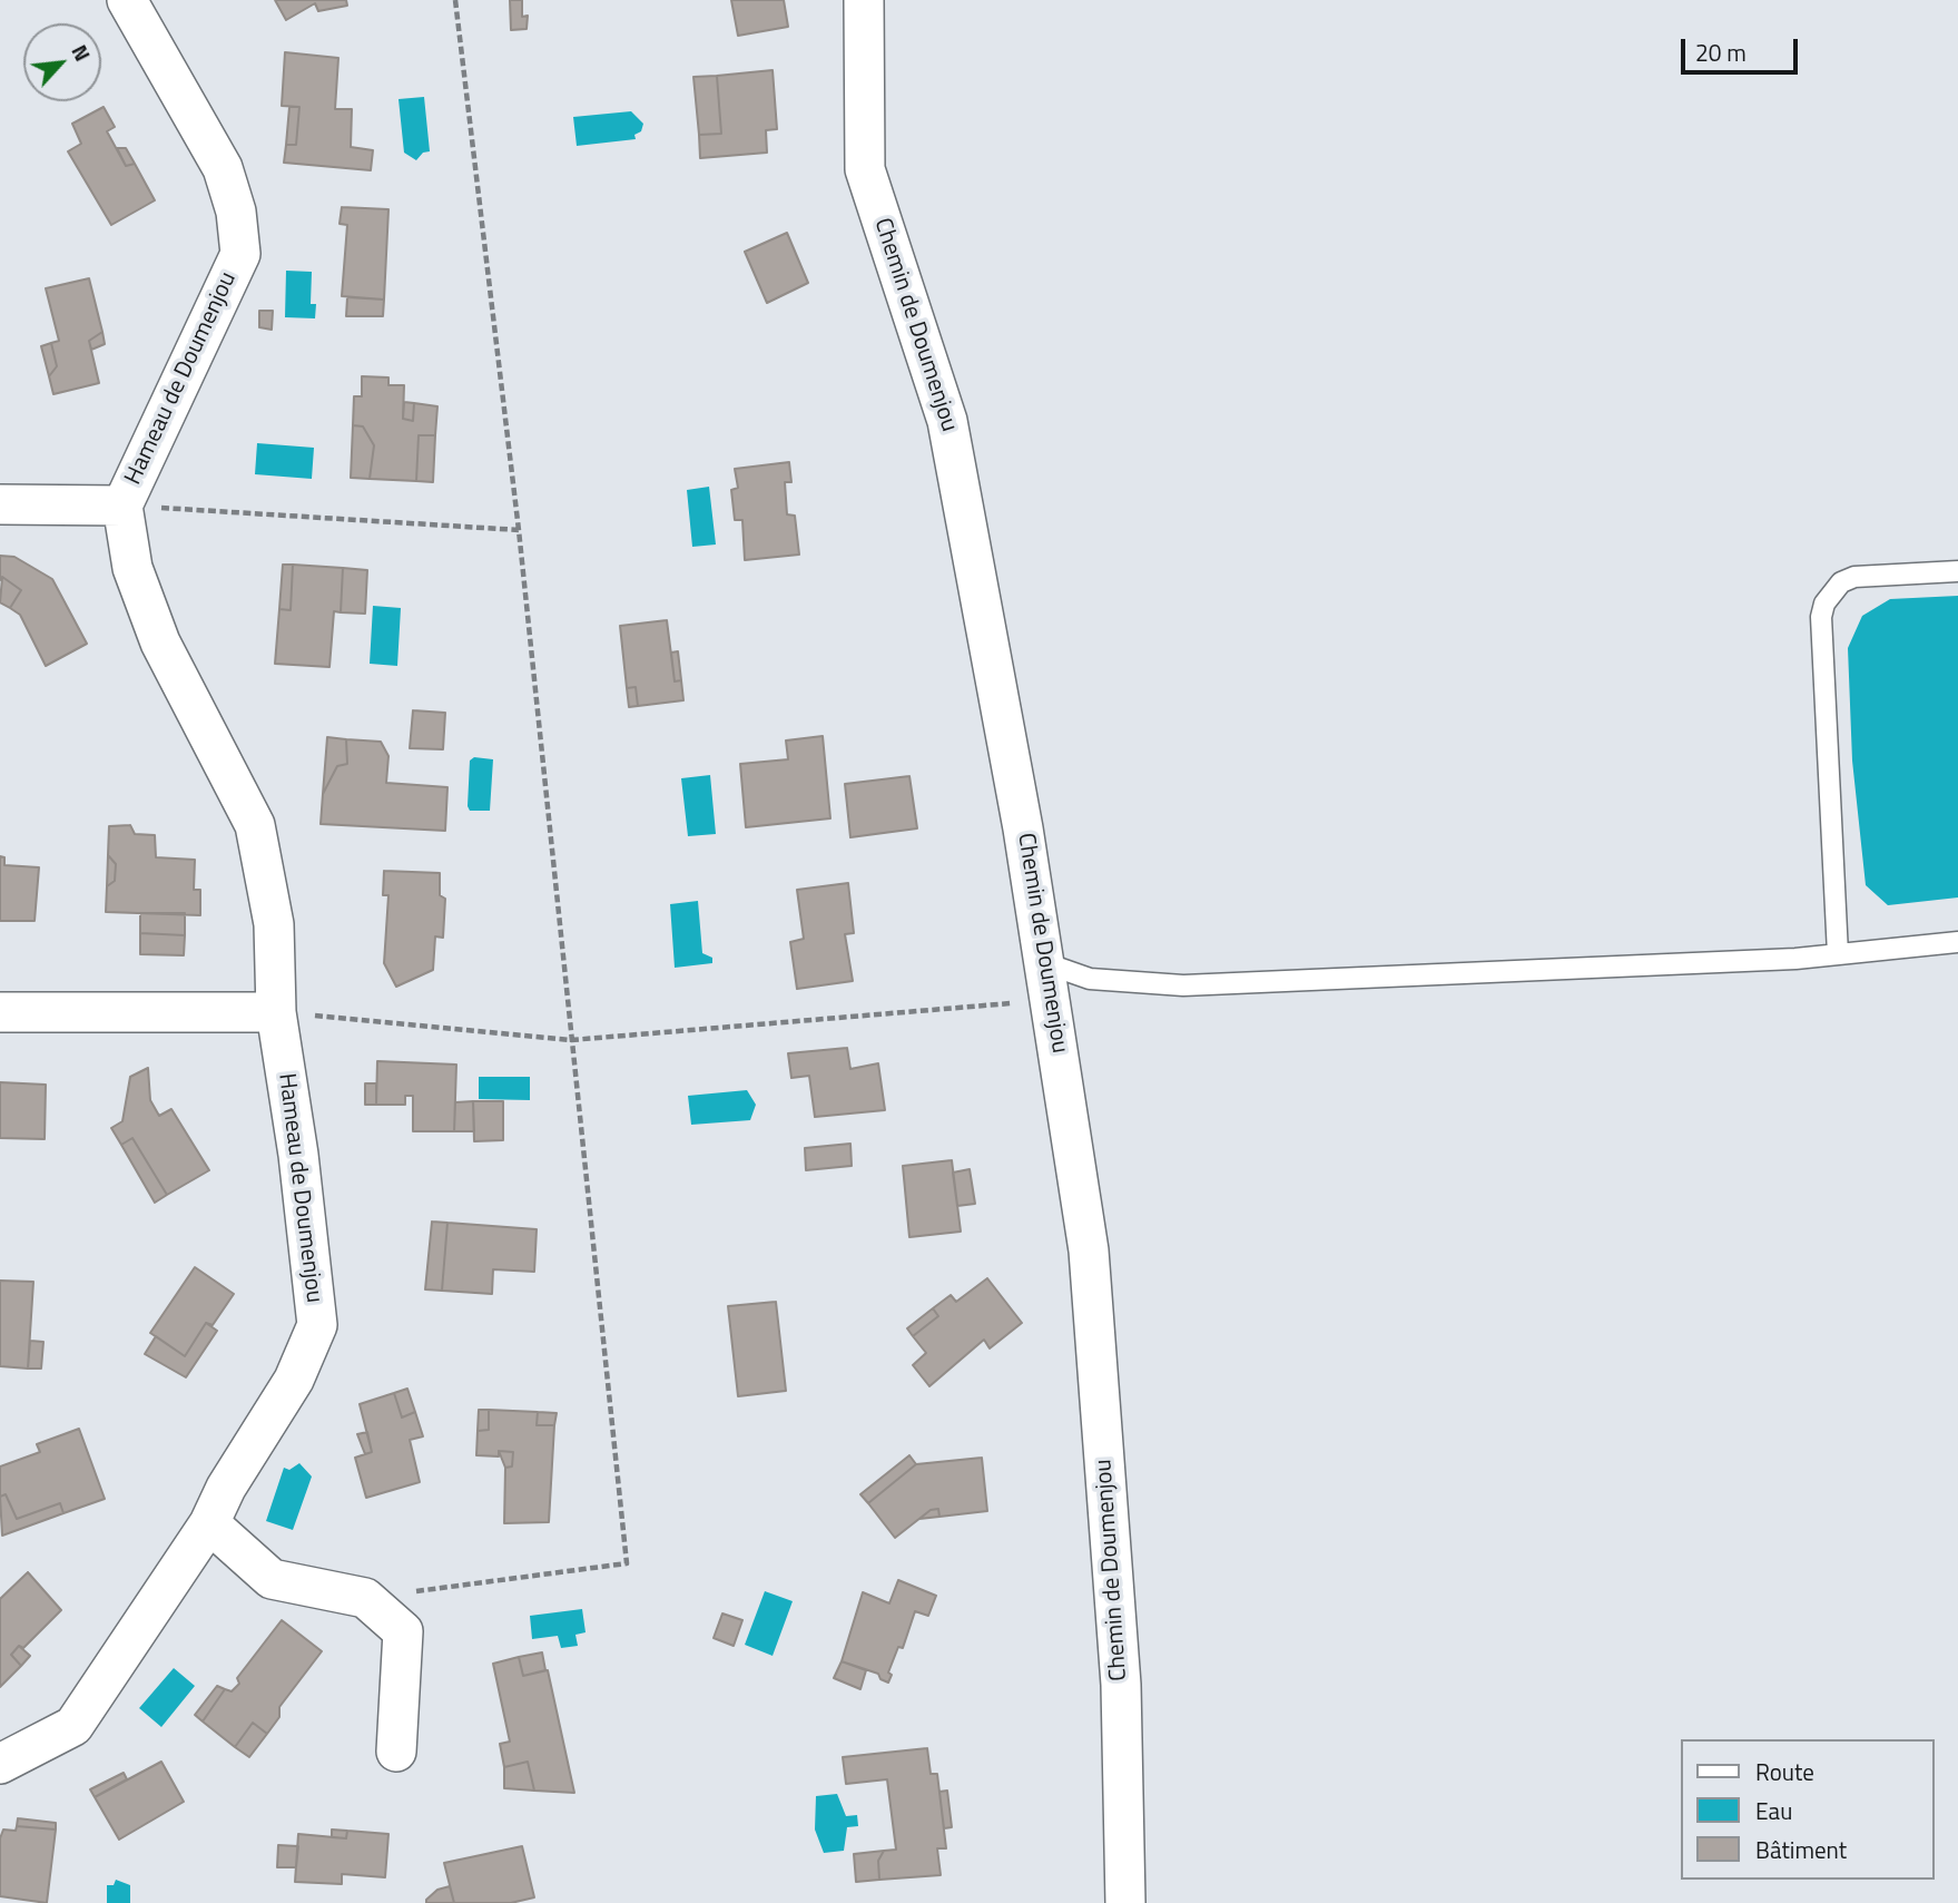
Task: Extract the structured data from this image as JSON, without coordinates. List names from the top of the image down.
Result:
{
  "streets": {
    "street": ["Chemin de Doumenjou", "Hameau de Doumenjou"]
  },
  "legend": ["Route", "Eau", "Bâtiment"],
  "scale_bar": "20 m",
  "north": "top right"
}
